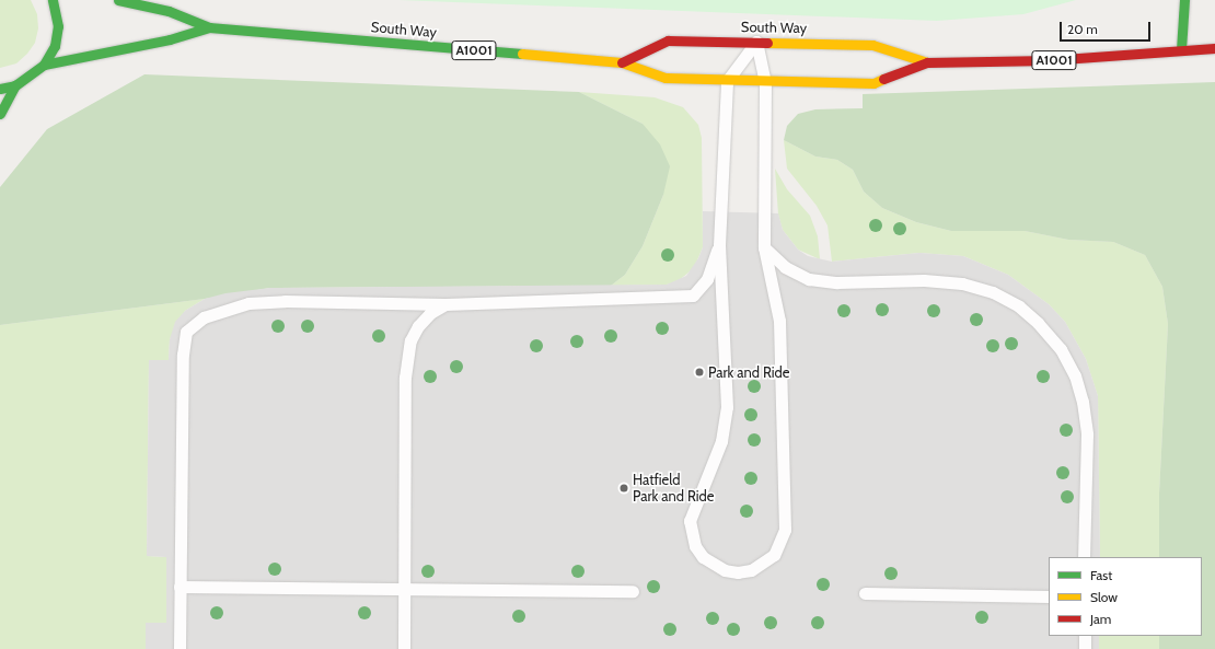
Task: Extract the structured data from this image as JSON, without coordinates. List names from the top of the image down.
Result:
{
  "streets": {
    "main road": ["South Way", "A1001"]
  },
  "places": ["Park and Ride", "Hatfield Park and Ride"],
  "legend": ["Fast", "Slow", "Jam"],
  "scale_bar": "20 m"
}
